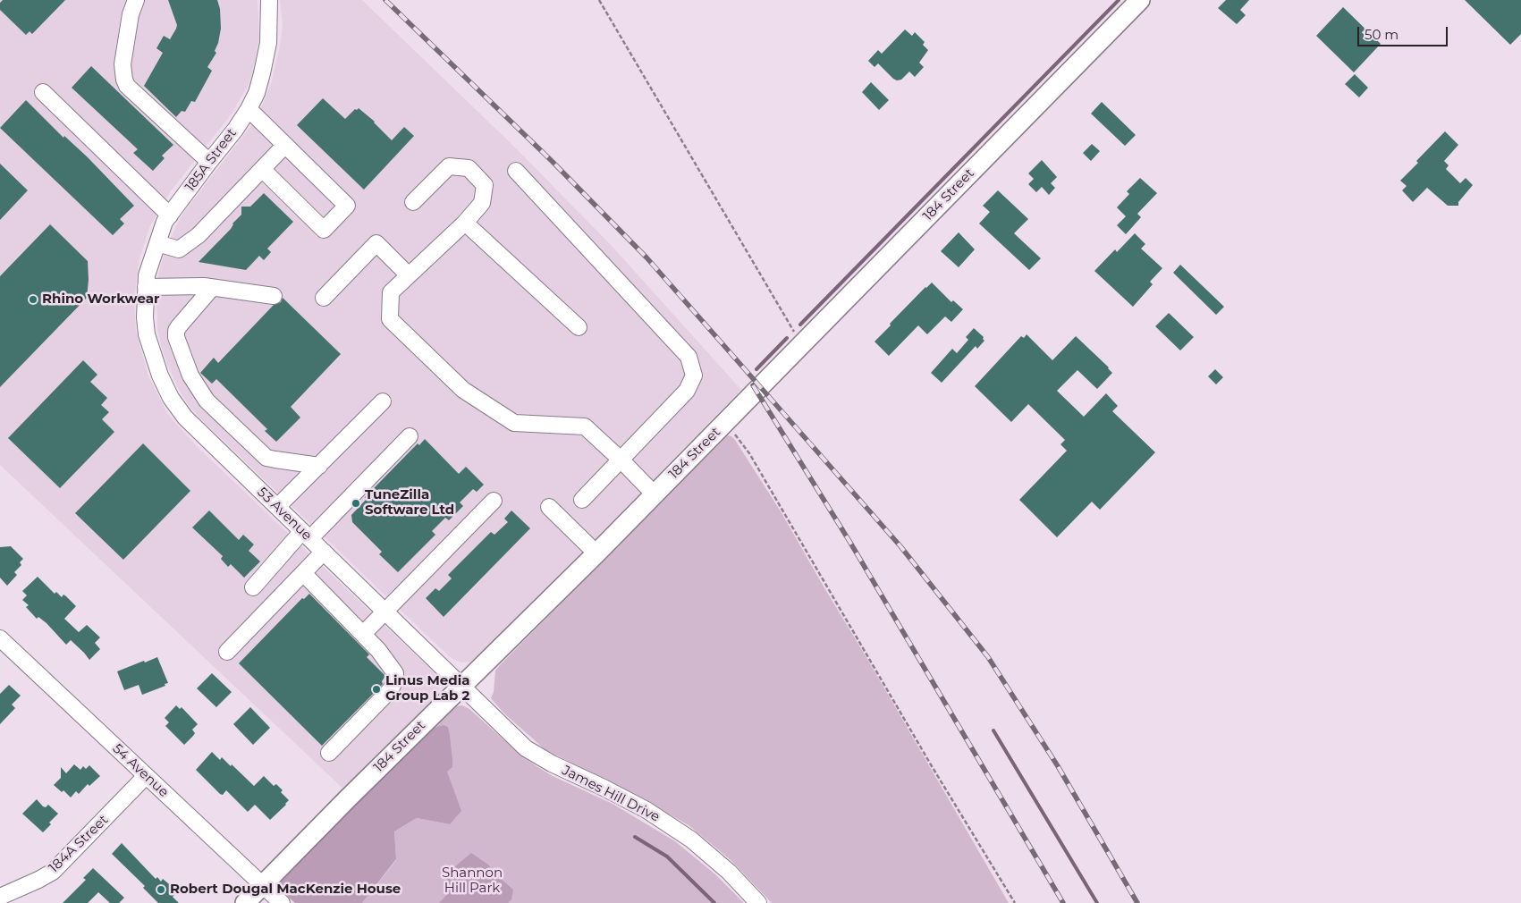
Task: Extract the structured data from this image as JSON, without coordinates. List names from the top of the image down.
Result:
{
  "streets": {
    "main road": ["184 Street"],
    "street": [
      "185A Street",
      "53 Avenue",
      "54 Avenue",
      "James Hill Drive",
      "184A Street"
    ]
  },
  "crossings": [
    ["185A Street", "53 Avenue"],
    ["184 Street", "53 Avenue"],
    ["184 Street", "54 Avenue"],
    ["184 Street", "James Hill Drive"],
    ["53 Avenue", "James Hill Drive"],
    ["54 Avenue", "184A Street"]
  ],
  "parks": ["Shannon Hill Park"],
  "places": [
    "Rhino Workwear",
    "TuneZilla Software Ltd",
    "Linus Media Group Lab 2",
    "Robert Dougal MacKenzie House"
  ],
  "scale_bar": "50 m"
}
